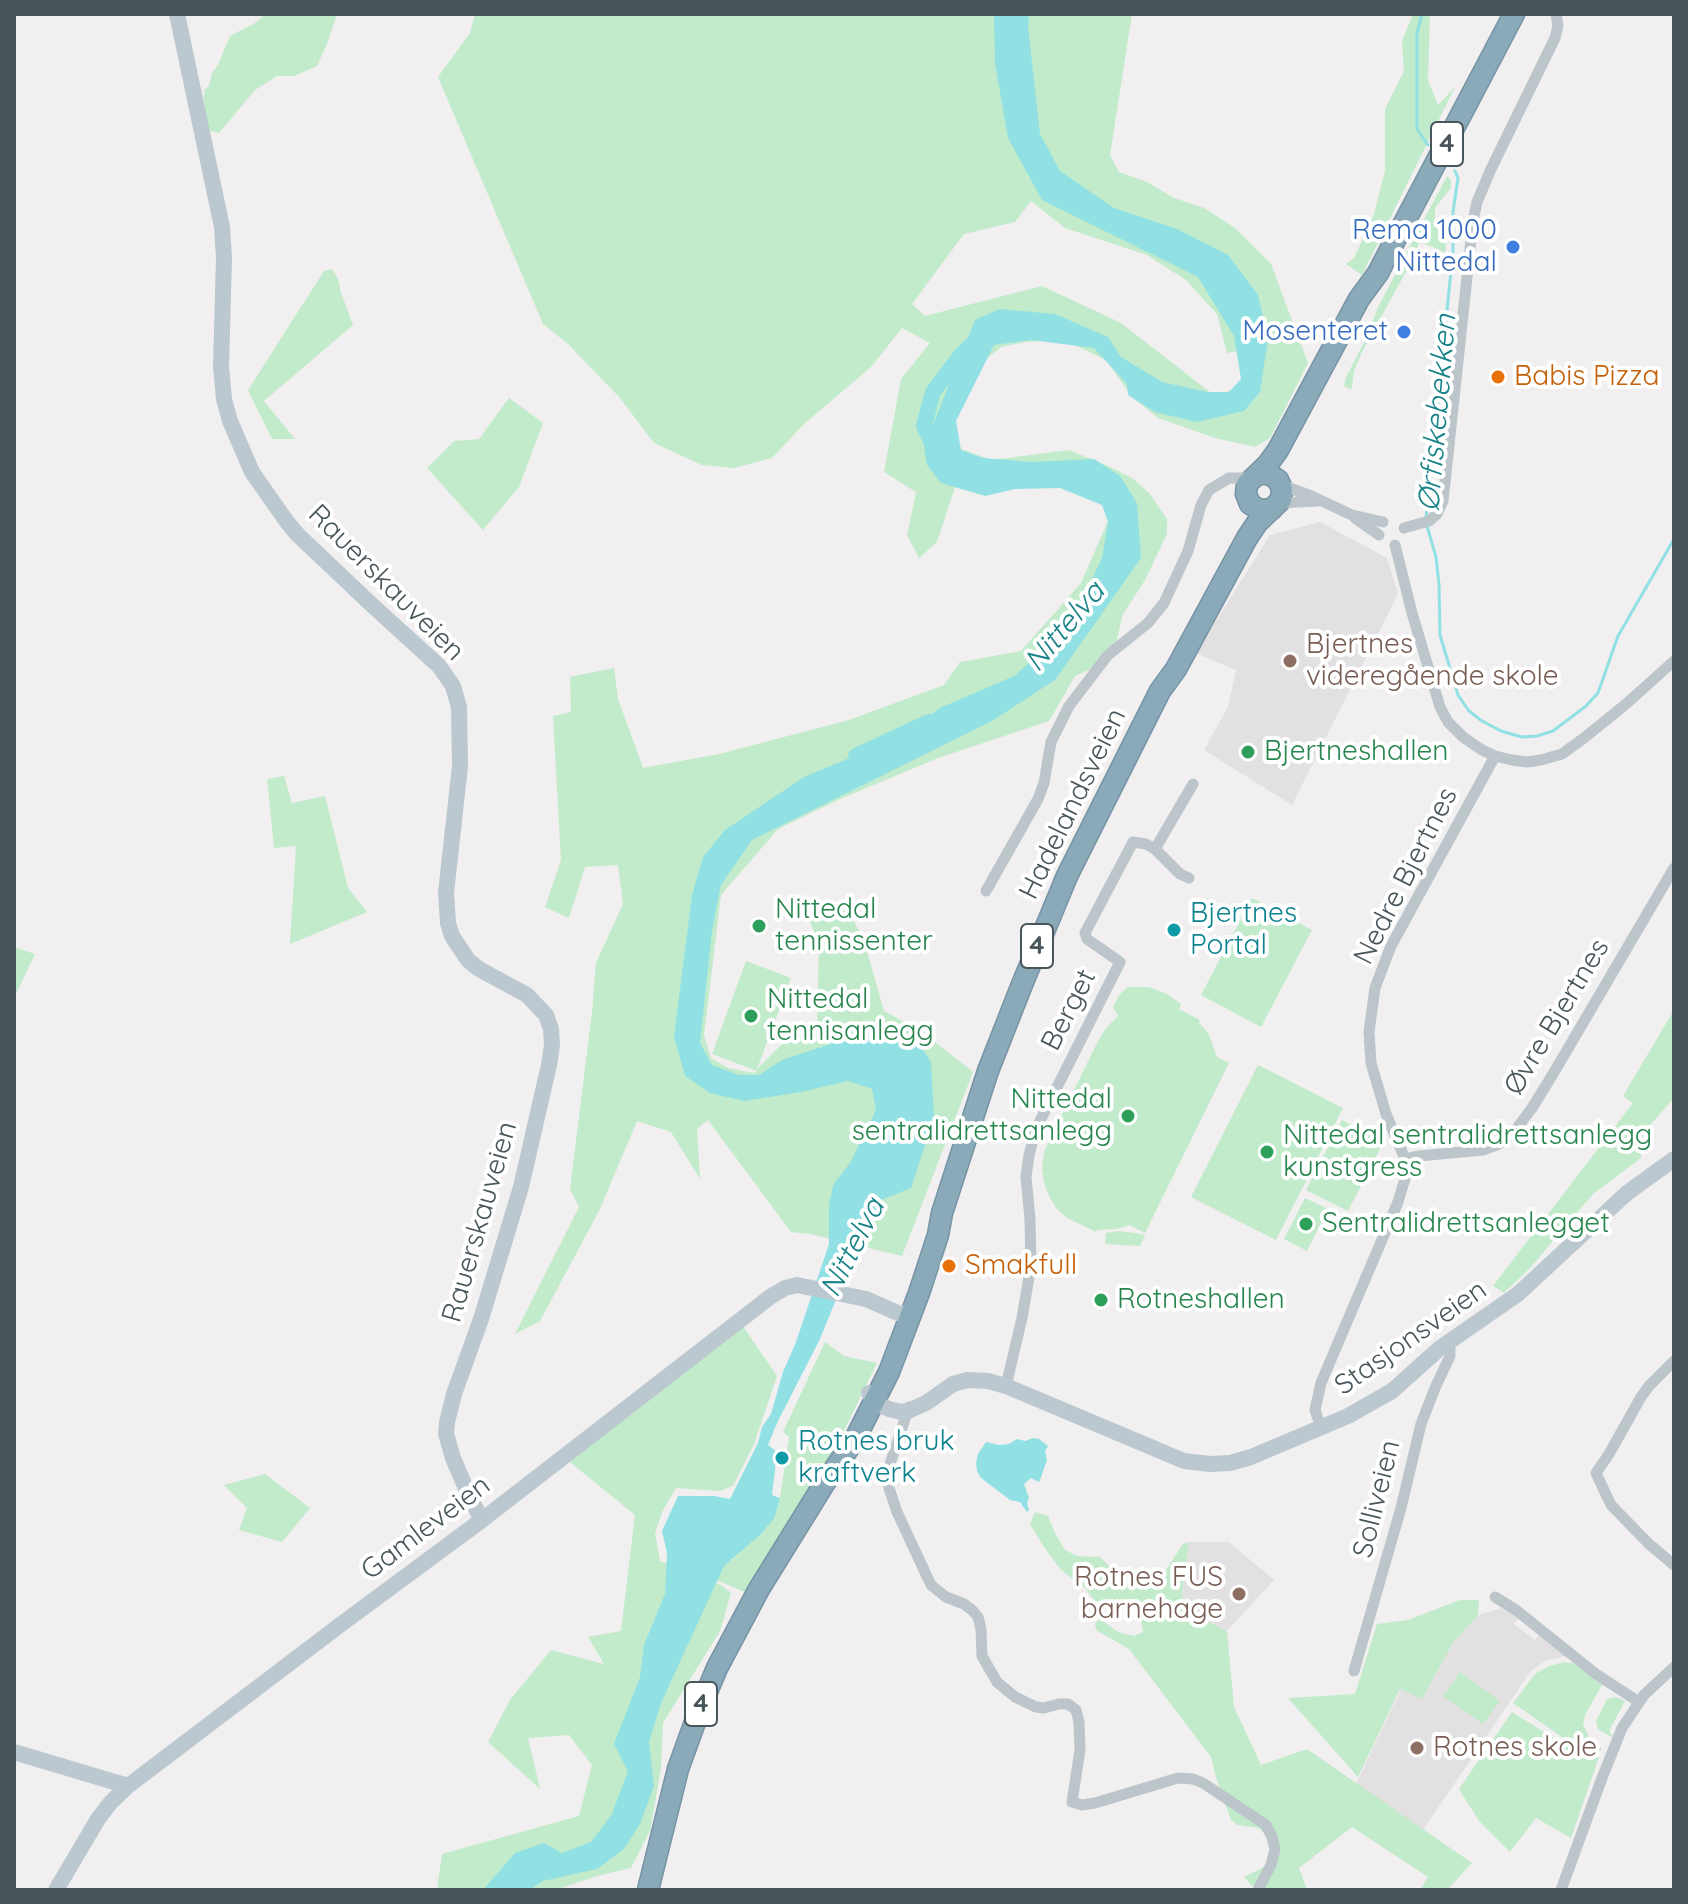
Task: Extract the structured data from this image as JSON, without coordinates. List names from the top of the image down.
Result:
{
  "streets": {
    "highway": ["4", "Hadelandsveien"],
    "main road": ["Rauerskauveien", "Stasjonsveien", "Gamleveien"],
    "street": [
      "Nedre Bjertnes",
      "Berget",
      "Øvre Bjertnes",
      "Solliveien"
    ]
  },
  "crossings": [
    ["Rauerskauveien", "Gamleveien"],
    ["Hadelandsveien", "Gamleveien"],
    ["Nedre Bjertnes", "Øvre Bjertnes"],
    ["Berget", "Stasjonsveien"],
    ["Stasjonsveien", "Solliveien"]
  ],
  "water": ["Ørfiskebekken", "Nittelva"],
  "places": [
    "Rema 1000 Nittedal",
    "Mosenteret",
    "Babis Pizza",
    "Bjertnes videregående skole",
    "Bjertneshallen",
    "Nittedal tennissenter",
    "Bjertnes Portal",
    "Nittedal tennisanlegg",
    "Nittedal sentralidrettsanlegg",
    "Nittedal sentralidrettsanlegg kunstgress",
    "Sentralidrettsanlegget",
    "Smakfull",
    "Rotneshallen",
    "Rotnes bruk kraftverk",
    "Rotnes FUS barnehage",
    "Rotnes skole"
  ]
}
